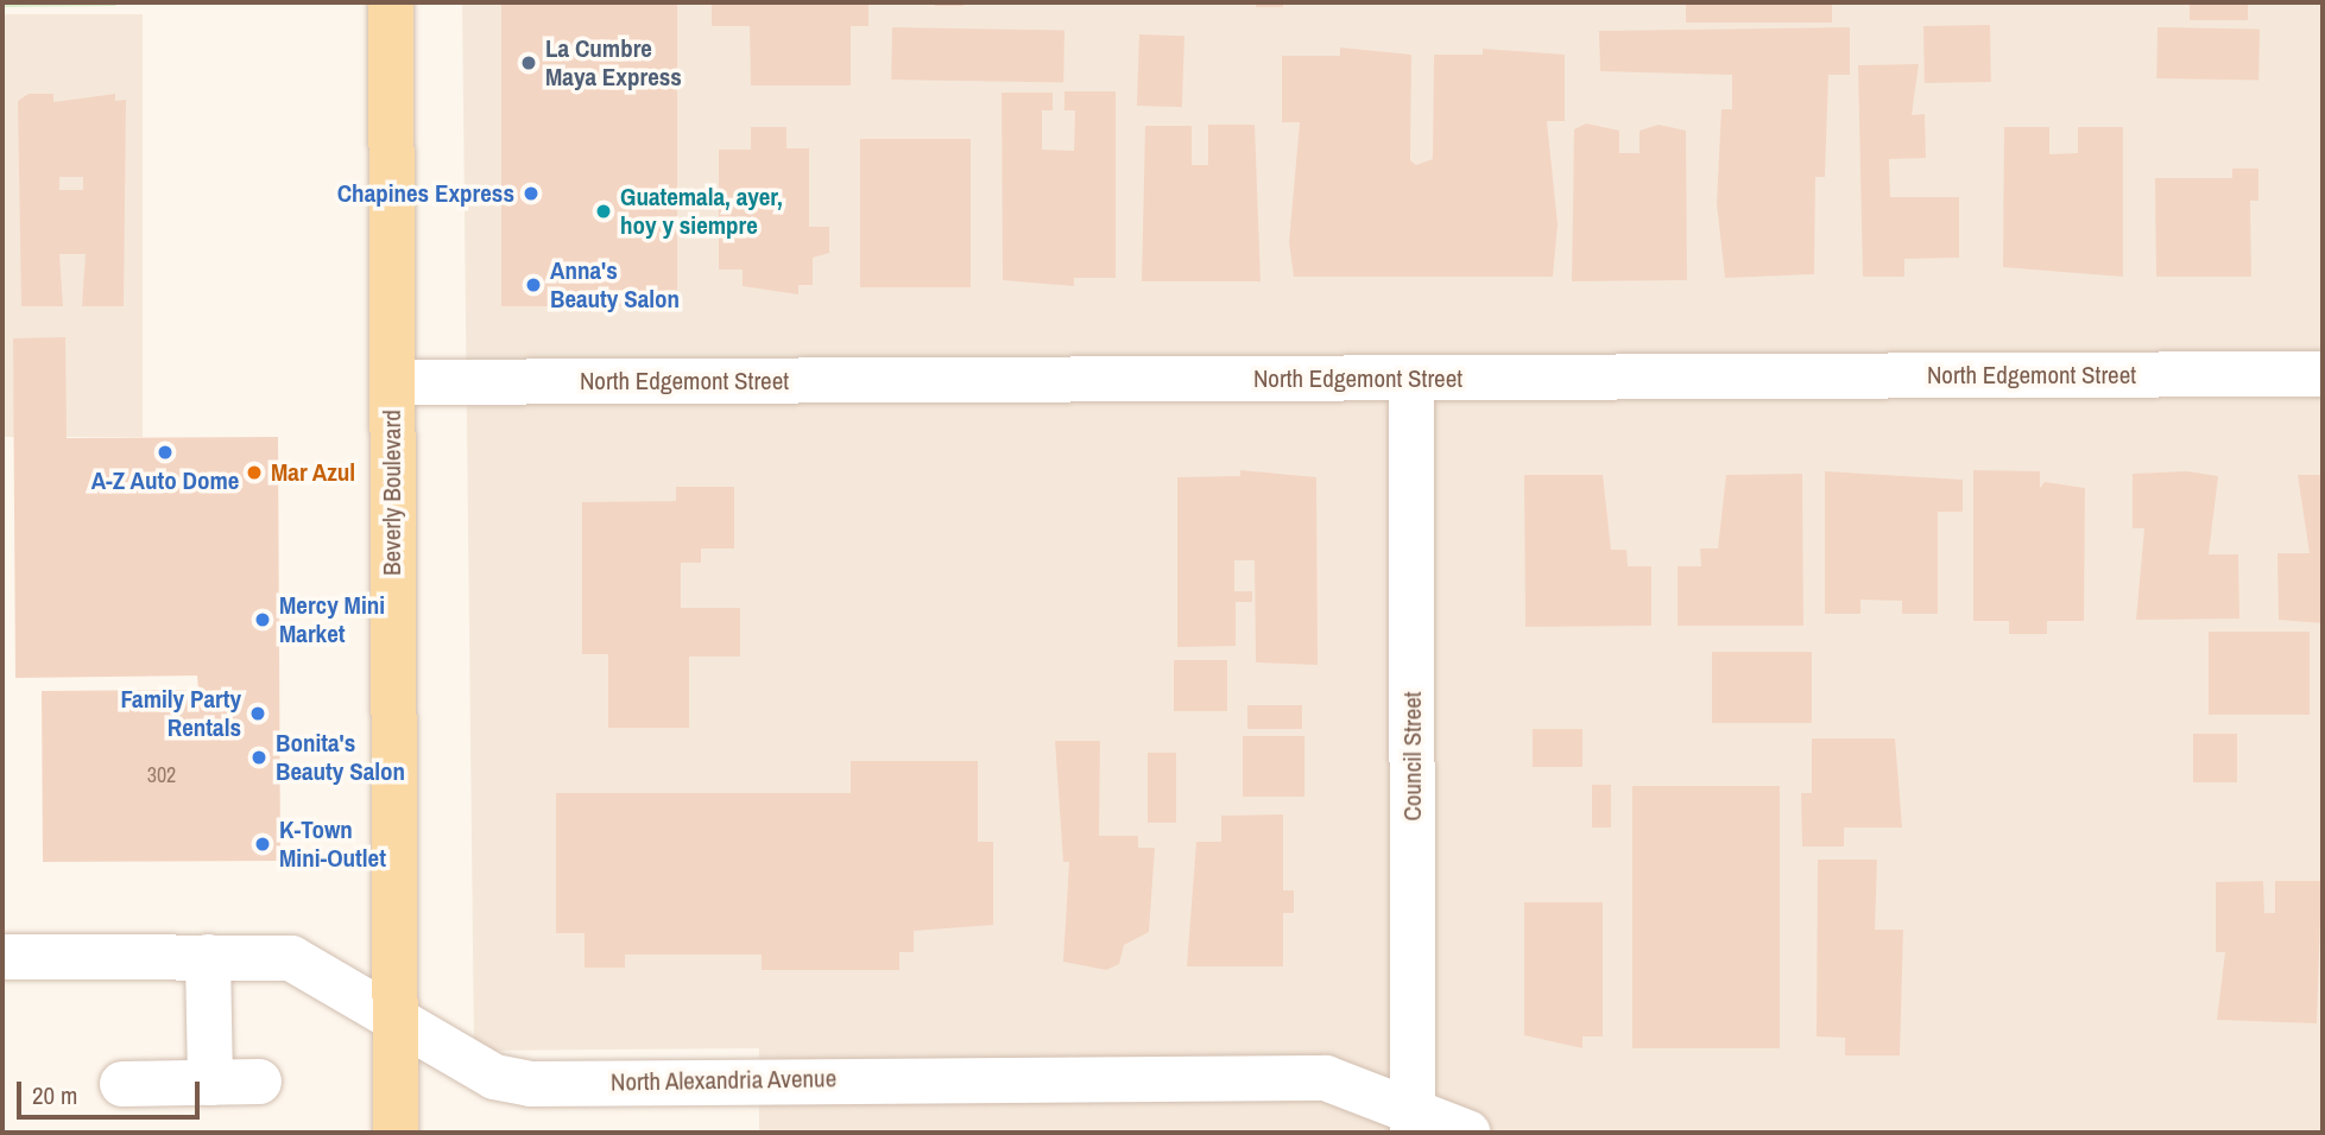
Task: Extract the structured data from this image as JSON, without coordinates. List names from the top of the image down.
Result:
{
  "streets": {
    "main road": ["Beverly Boulevard"],
    "street": ["North Edgemont Street", "Council Street", "North Alexandria Avenue"]
  },
  "crossings": [
    ["North Edgemont Street", "Beverly Boulevard"],
    ["North Edgemont Street", "Council Street"],
    ["Beverly Boulevard", "North Alexandria Avenue"],
    ["Council Street", "North Alexandria Avenue"]
  ],
  "places": [
    "La Cumbre Maya Express",
    "Chapines Express",
    "Guatemala, ayer, hoy y siempre",
    "Anna's Beauty Salon",
    "A-Z Auto Dome",
    "Mar Azul",
    "Mercy Mini Market",
    "Family Party Rentals",
    "Bonita's Beauty Salon",
    "K-Town Mini-Outlet"
  ],
  "house_numbers": ["302"],
  "scale_bar": "20 m"
}
